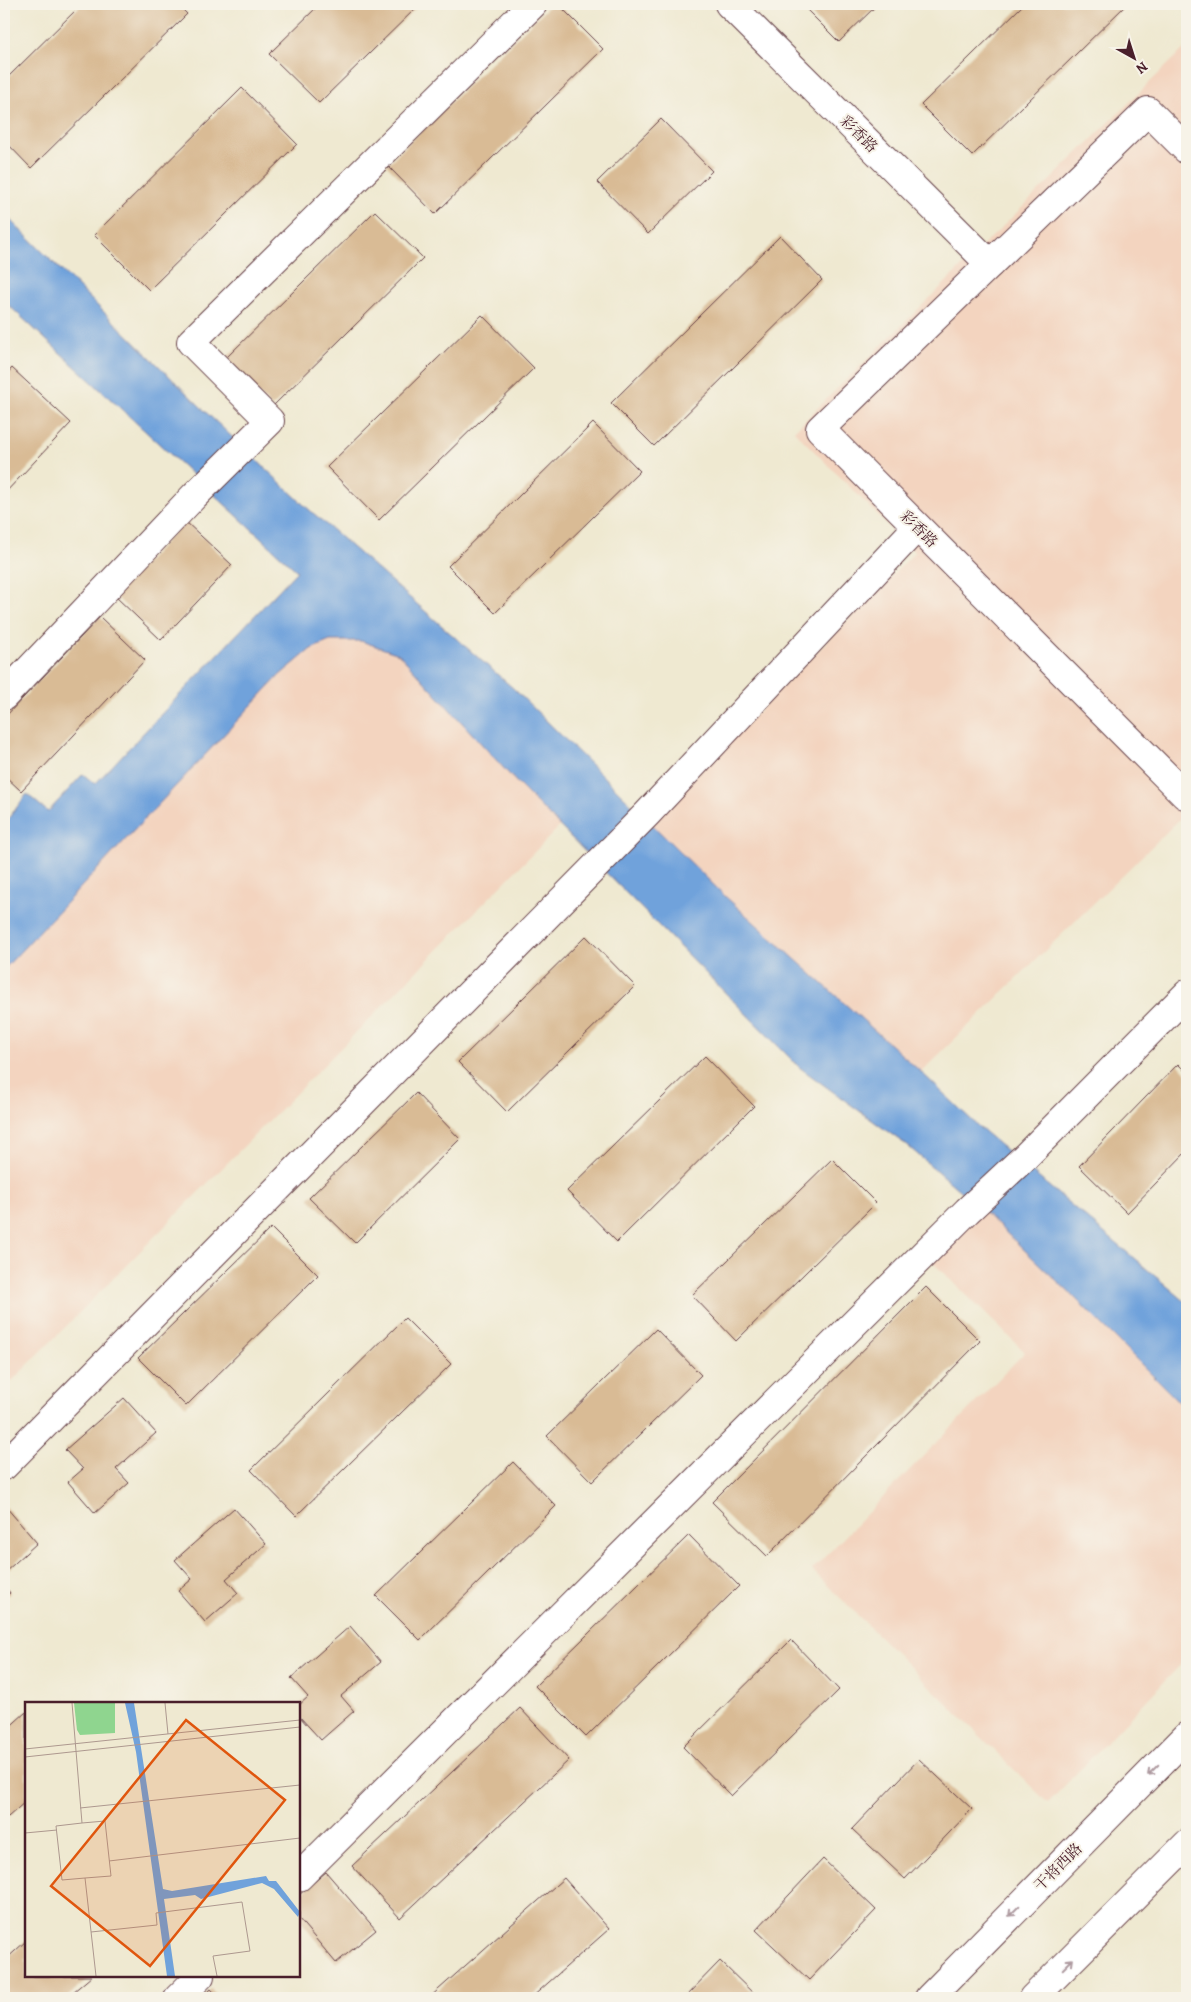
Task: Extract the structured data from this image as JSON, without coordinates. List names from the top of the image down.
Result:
{
  "streets": {
    "street": ["彩香路", "干将西路"]
  },
  "north": "bottom right"
}
